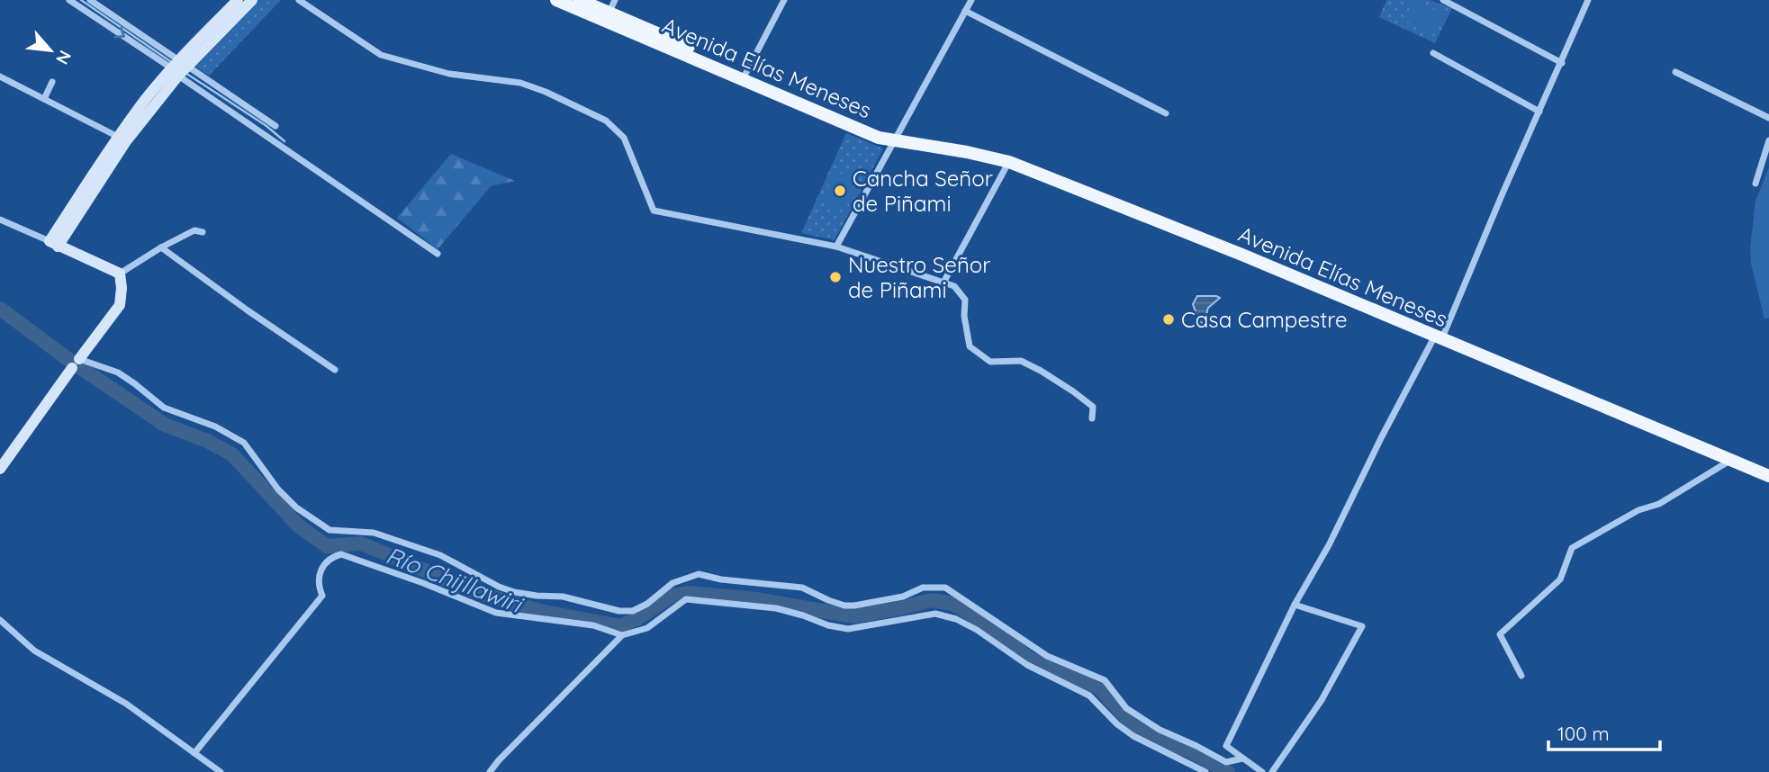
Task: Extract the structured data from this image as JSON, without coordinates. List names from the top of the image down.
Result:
{
  "streets": {
    "main road": ["Avenida Elías Meneses"]
  },
  "water": ["Río Chijllawiri"],
  "places": ["Cancha Señor de Piñami", "Nuestro Señor de Piñami", "Casa Campestre"],
  "scale_bar": "100 m",
  "north": "bottom right"
}
